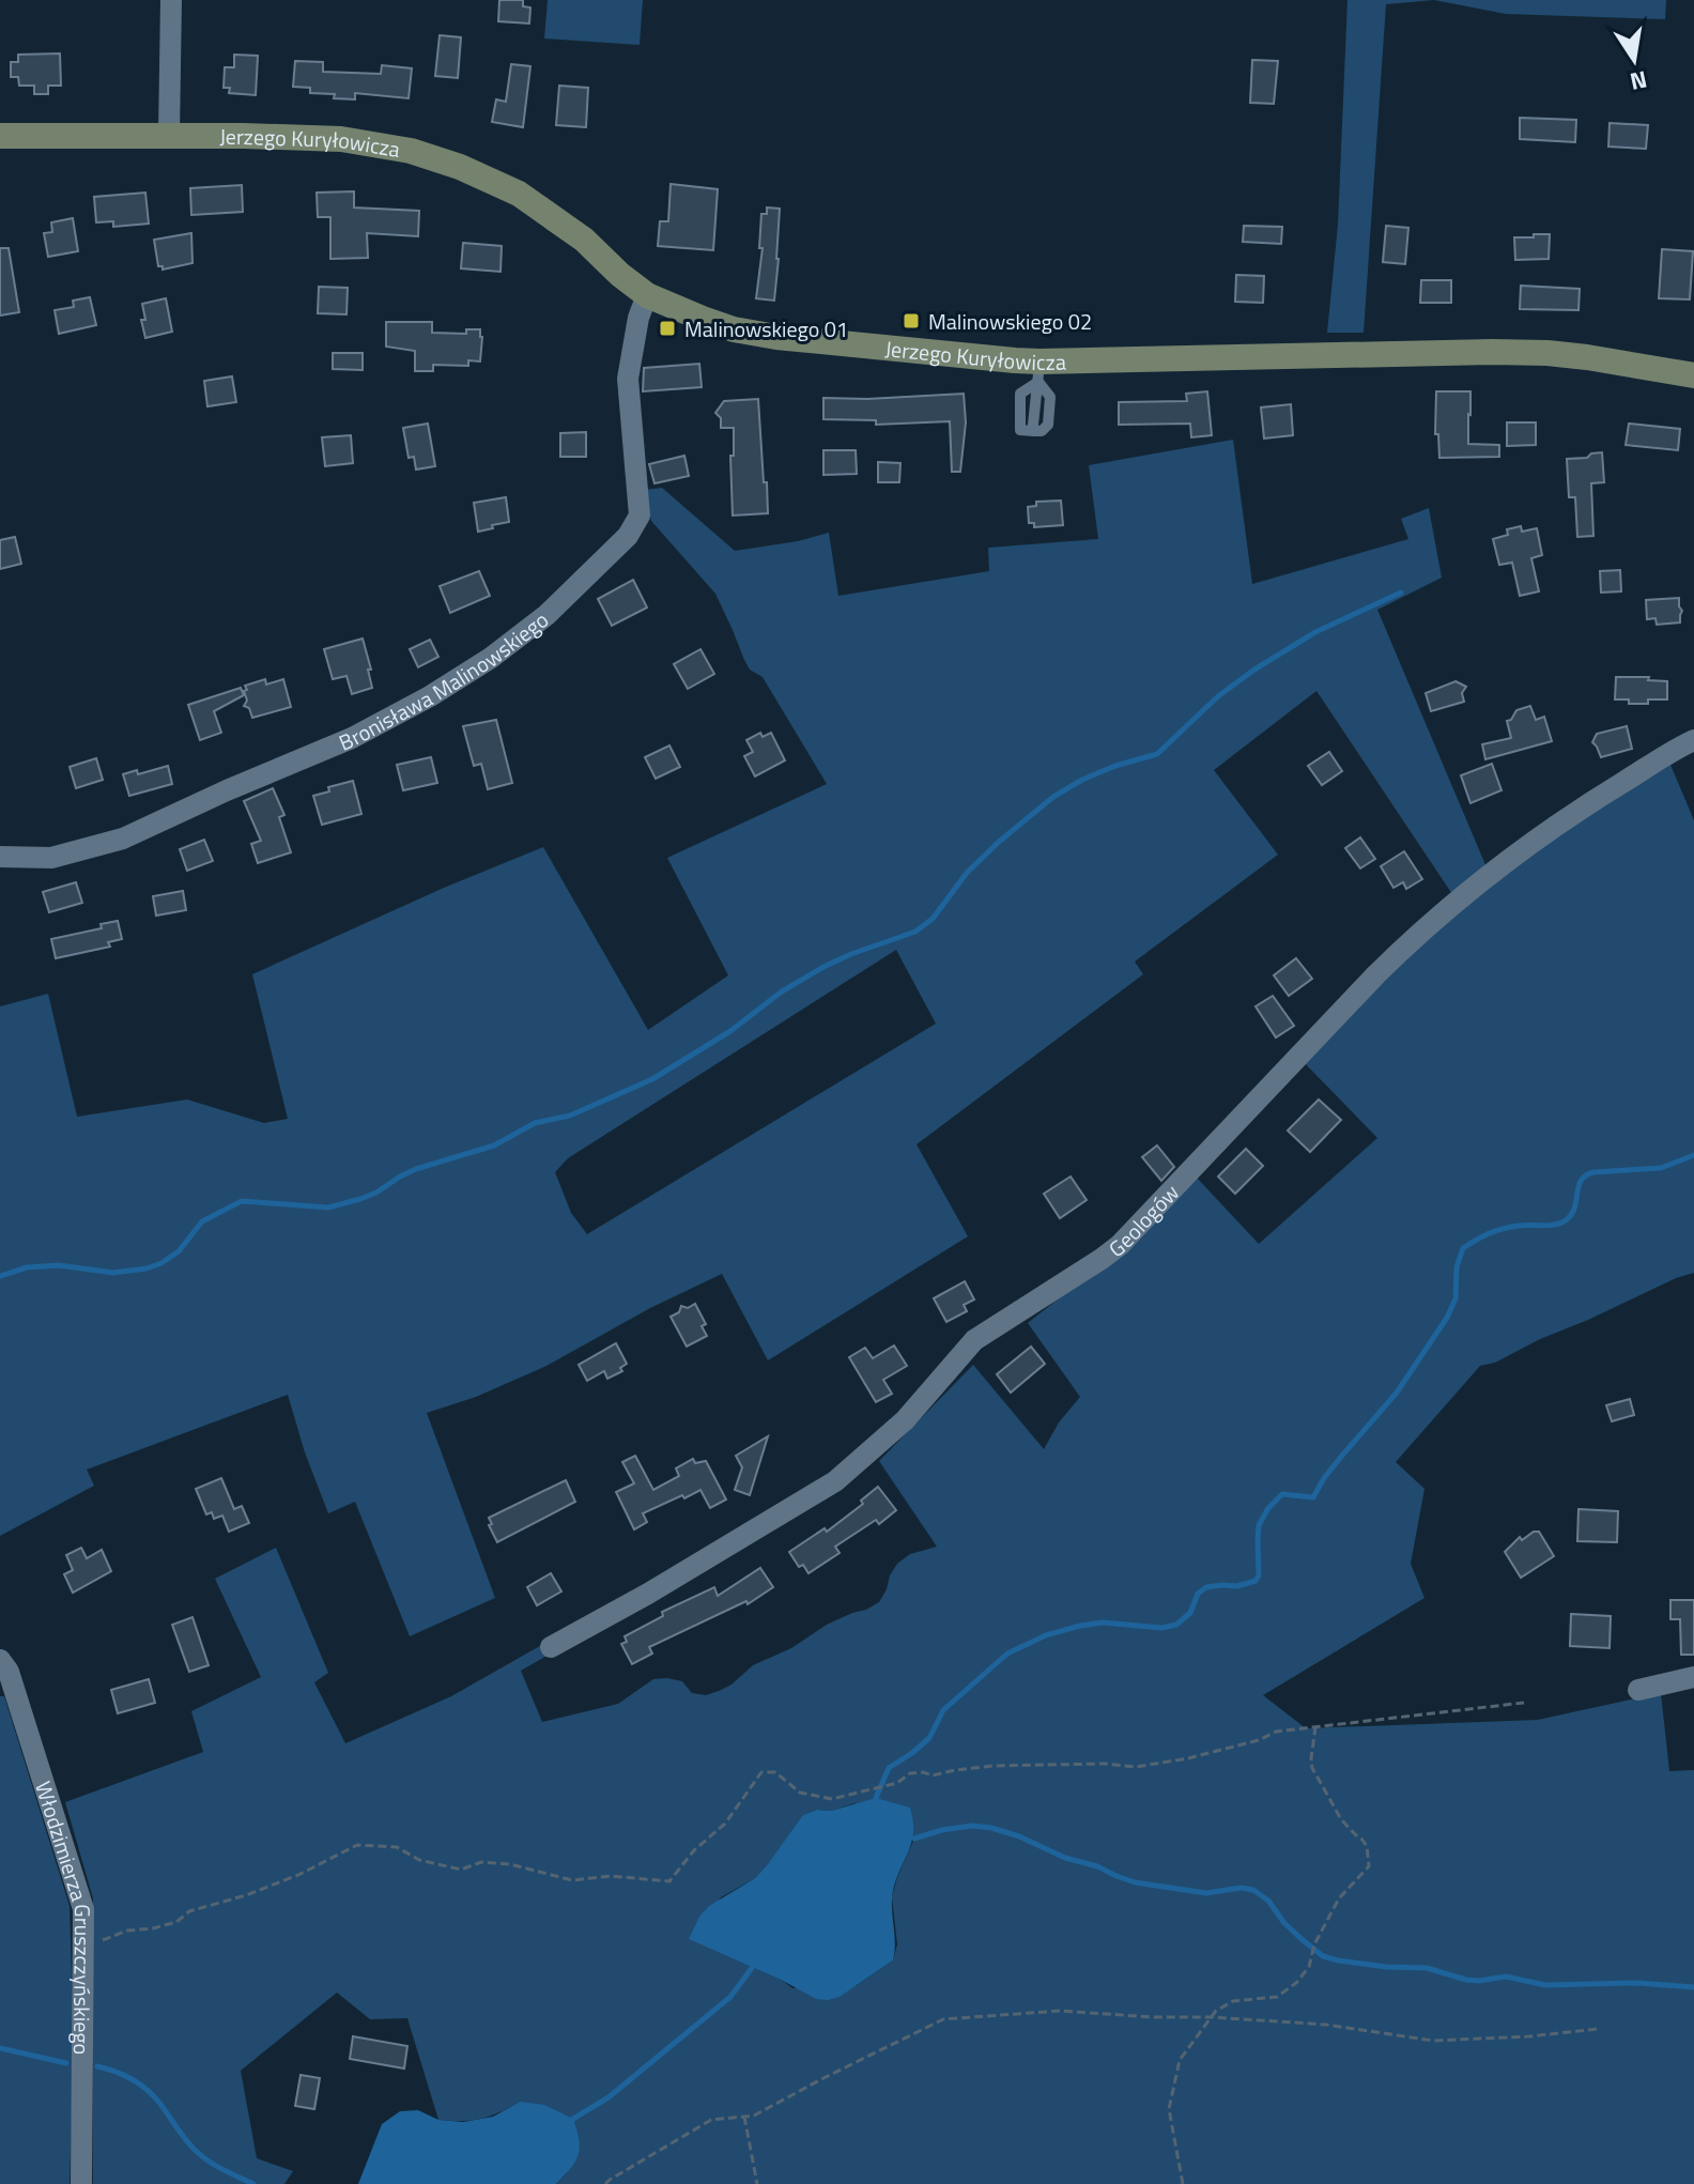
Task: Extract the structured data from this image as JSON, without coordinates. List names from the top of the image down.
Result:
{
  "streets": {
    "street": [
      "Jerzego Kuryłowicza",
      "Bronisława Malinowskiego",
      "Geologów",
      "Włodzimierza Gruszczyńskiego"
    ]
  },
  "crossings": [
    ["Jerzego Kuryłowicza", "Bronisława Malinowskiego"]
  ],
  "places": {
    "transit": ["Malinowskiego 02", "Malinowskiego 01"]
  },
  "north": "bottom"
}
